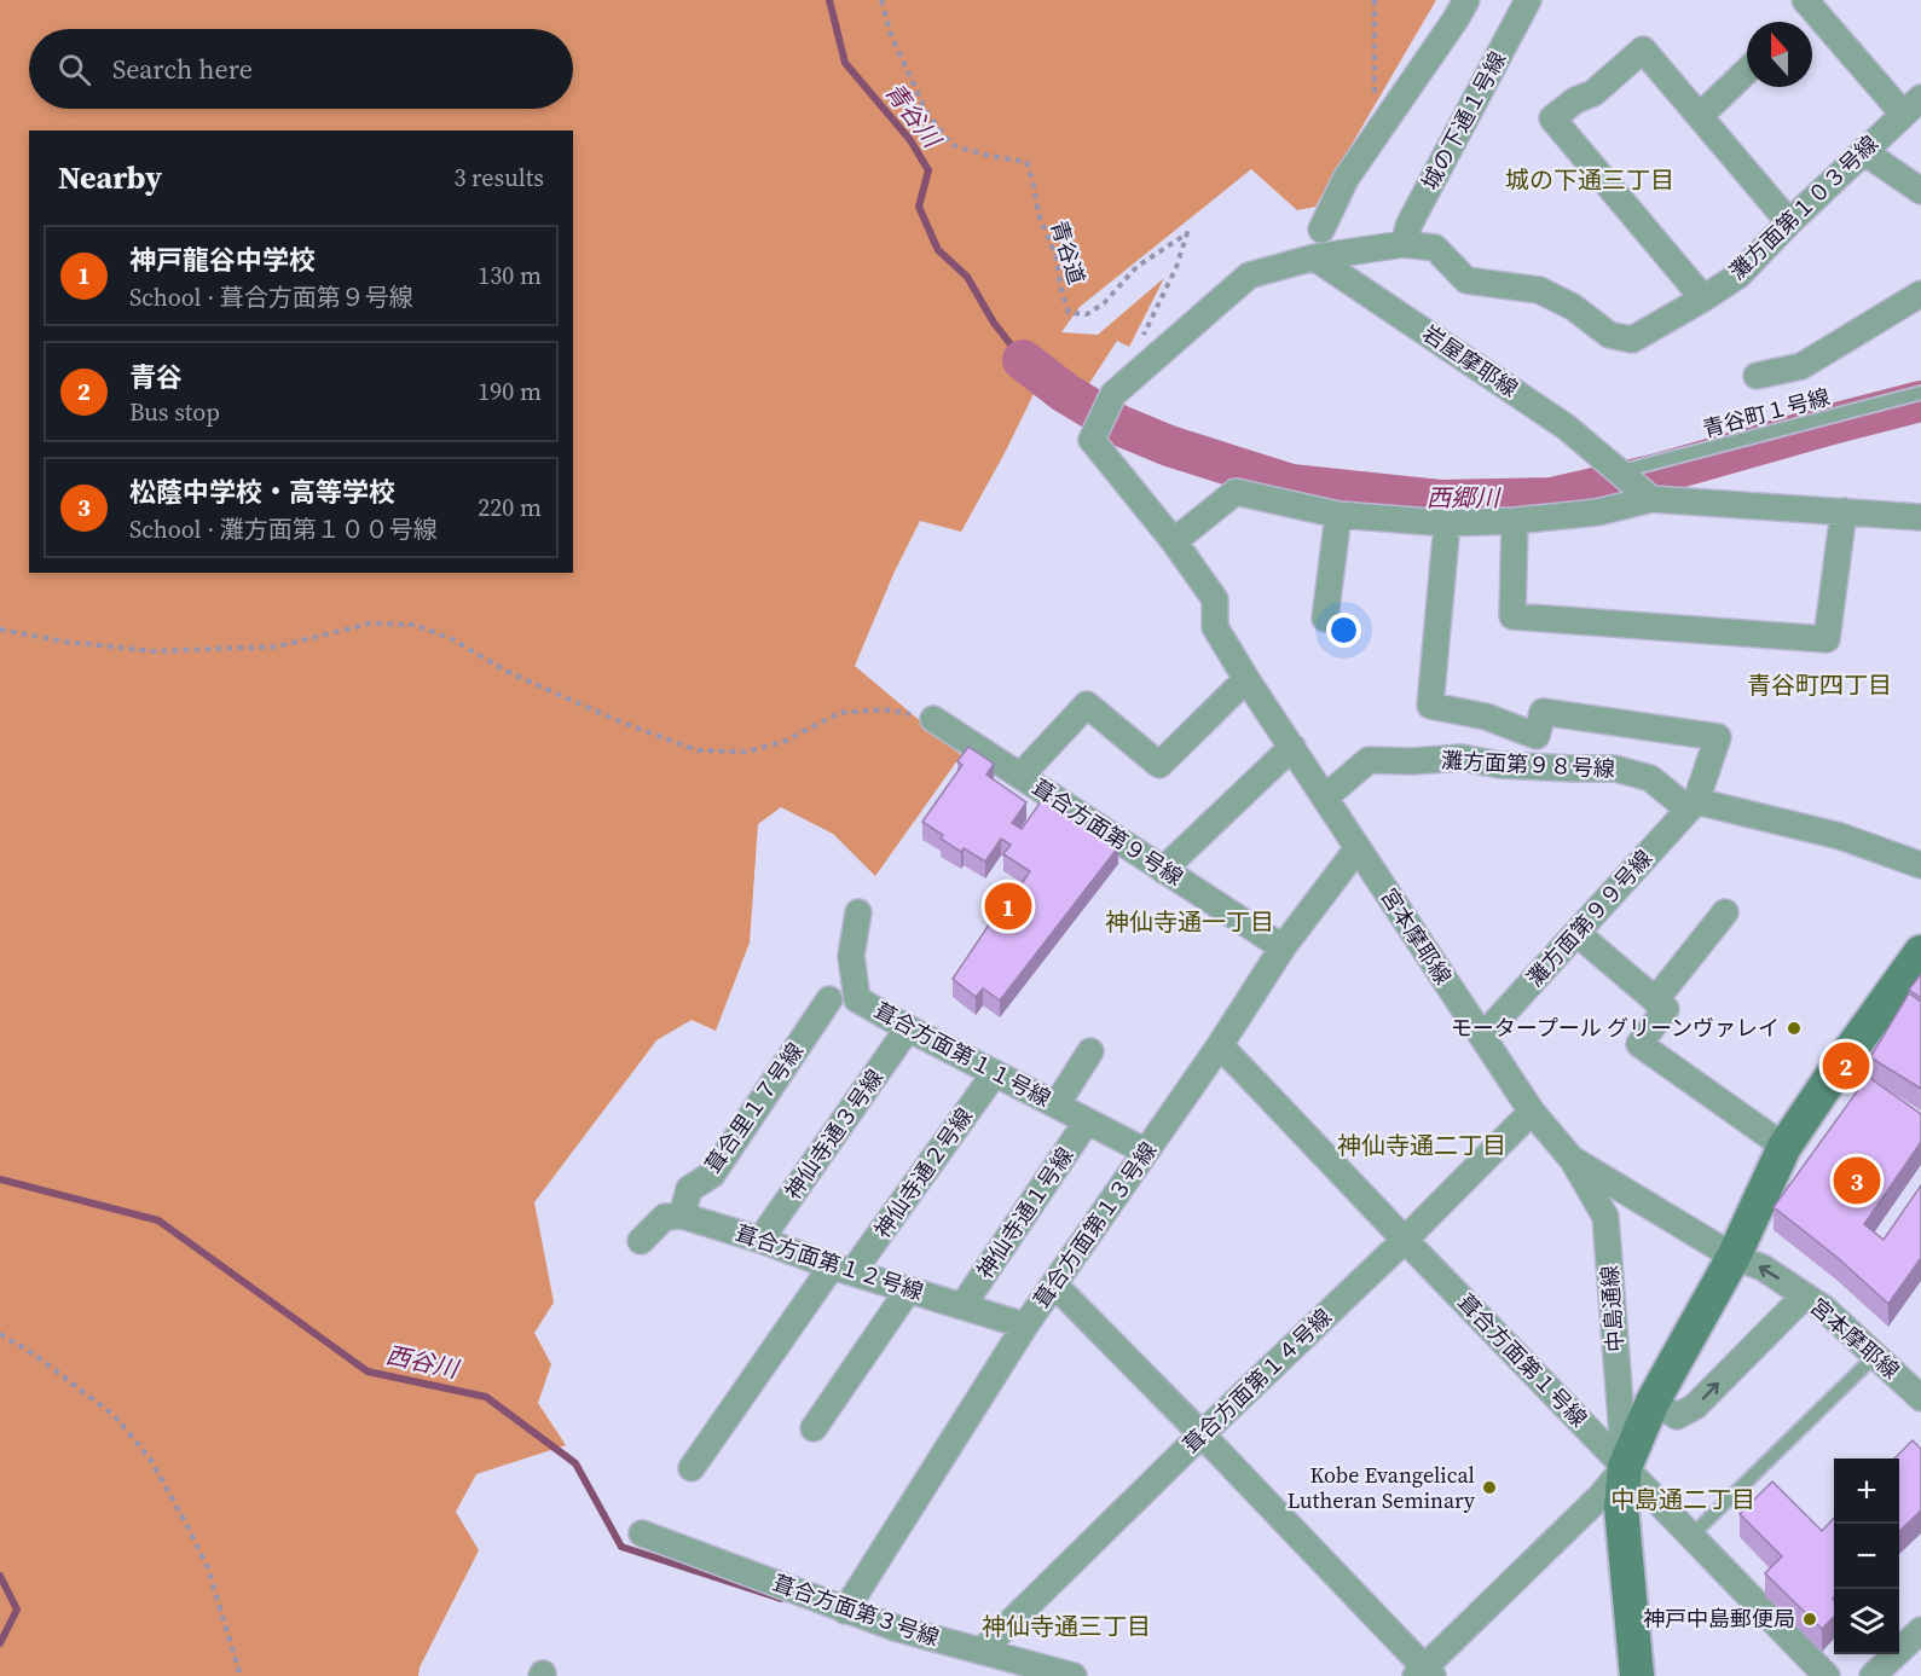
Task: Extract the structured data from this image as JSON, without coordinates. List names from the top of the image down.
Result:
{
  "streets": {
    "street": [
      "城の下通１号線",
      "灘方面第１０３号線",
      "岩屋摩耶線",
      "灘方面第９８号線",
      "葺合方面第９号線",
      "灘方面第９９号線",
      "宮本摩耶線",
      "葺合方面第１１号線",
      "葺合里１７号線",
      "神仙寺通３号線",
      "神仙寺通２号線",
      "神仙寺通１号線",
      "葺合方面第１３号線",
      "葺合方面第１２号線",
      "中島通線",
      "葺合方面第１号線",
      "葺合方面第１４号線",
      "葺合方面第３号線"
    ],
    "lane": ["青谷町１号線"],
    "path": ["青谷道"]
  },
  "crossings": [
    ["城の下通１号線", "灘方面第１０３号線"],
    ["灘方面第１０３号線", "岩屋摩耶線"],
    ["灘方面第１０３号線", "宮本摩耶線"],
    ["岩屋摩耶線", "青谷町１号線"],
    ["灘方面第９８号線", "灘方面第９９号線"],
    ["灘方面第９８号線", "宮本摩耶線"],
    ["葺合方面第９号線", "葺合方面第１３号線"],
    ["灘方面第９９号線", "宮本摩耶線"],
    ["宮本摩耶線", "葺合方面第１３号線"],
    ["宮本摩耶線", "中島通線"],
    ["宮本摩耶線", "葺合方面第１４号線"],
    ["葺合方面第１１号線", "神仙寺通３号線"],
    ["葺合方面第１１号線", "神仙寺通２号線"],
    ["葺合方面第１１号線", "神仙寺通１号線"],
    ["葺合方面第１１号線", "葺合方面第１３号線"],
    ["葺合里１７号線", "葺合方面第１２号線"],
    ["神仙寺通３号線", "葺合方面第１２号線"],
    ["神仙寺通２号線", "葺合方面第１２号線"],
    ["神仙寺通１号線", "葺合方面第１２号線"],
    ["葺合方面第１３号線", "葺合方面第１２号線"],
    ["葺合方面第１３号線", "葺合方面第１号線"],
    ["葺合方面第１３号線", "葺合方面第３号線"],
    ["中島通線", "葺合方面第１号線"],
    ["葺合方面第１号線", "葺合方面第１４号線"],
    ["葺合方面第１４号線", "葺合方面第３号線"]
  ],
  "districts": [
    "城の下通三丁目",
    "青谷町四丁目",
    "神仙寺通一丁目",
    "神仙寺通二丁目",
    "中島通二丁目",
    "神仙寺通三丁目"
  ],
  "water": ["青谷川", "西郷川", "西谷川"],
  "places": ["モータープール グリーンヴァレイ", "Kobe Evangelical Lutheran Seminary", "神戸中島郵便局"],
  "north": "top",
  "page": {
    "search": "Search here",
    "heading": ["Nearby", "3 results"],
    "list": [
      {
        "mark": "1",
        "name": "神戸龍谷中学校",
        "note": "School · 葺合方面第９号線",
        "value": "130 m"
      },
      {
        "mark": "2",
        "name": "青谷",
        "note": "Bus stop",
        "value": "190 m"
      },
      {
        "mark": "3",
        "name": "松蔭中学校・高等学校",
        "note": "School · 灘方面第１００号線",
        "value": "220 m"
      }
    ],
    "pins": ["1", "2", "3"],
    "map_buttons": ["+", "−"]
  }
}
